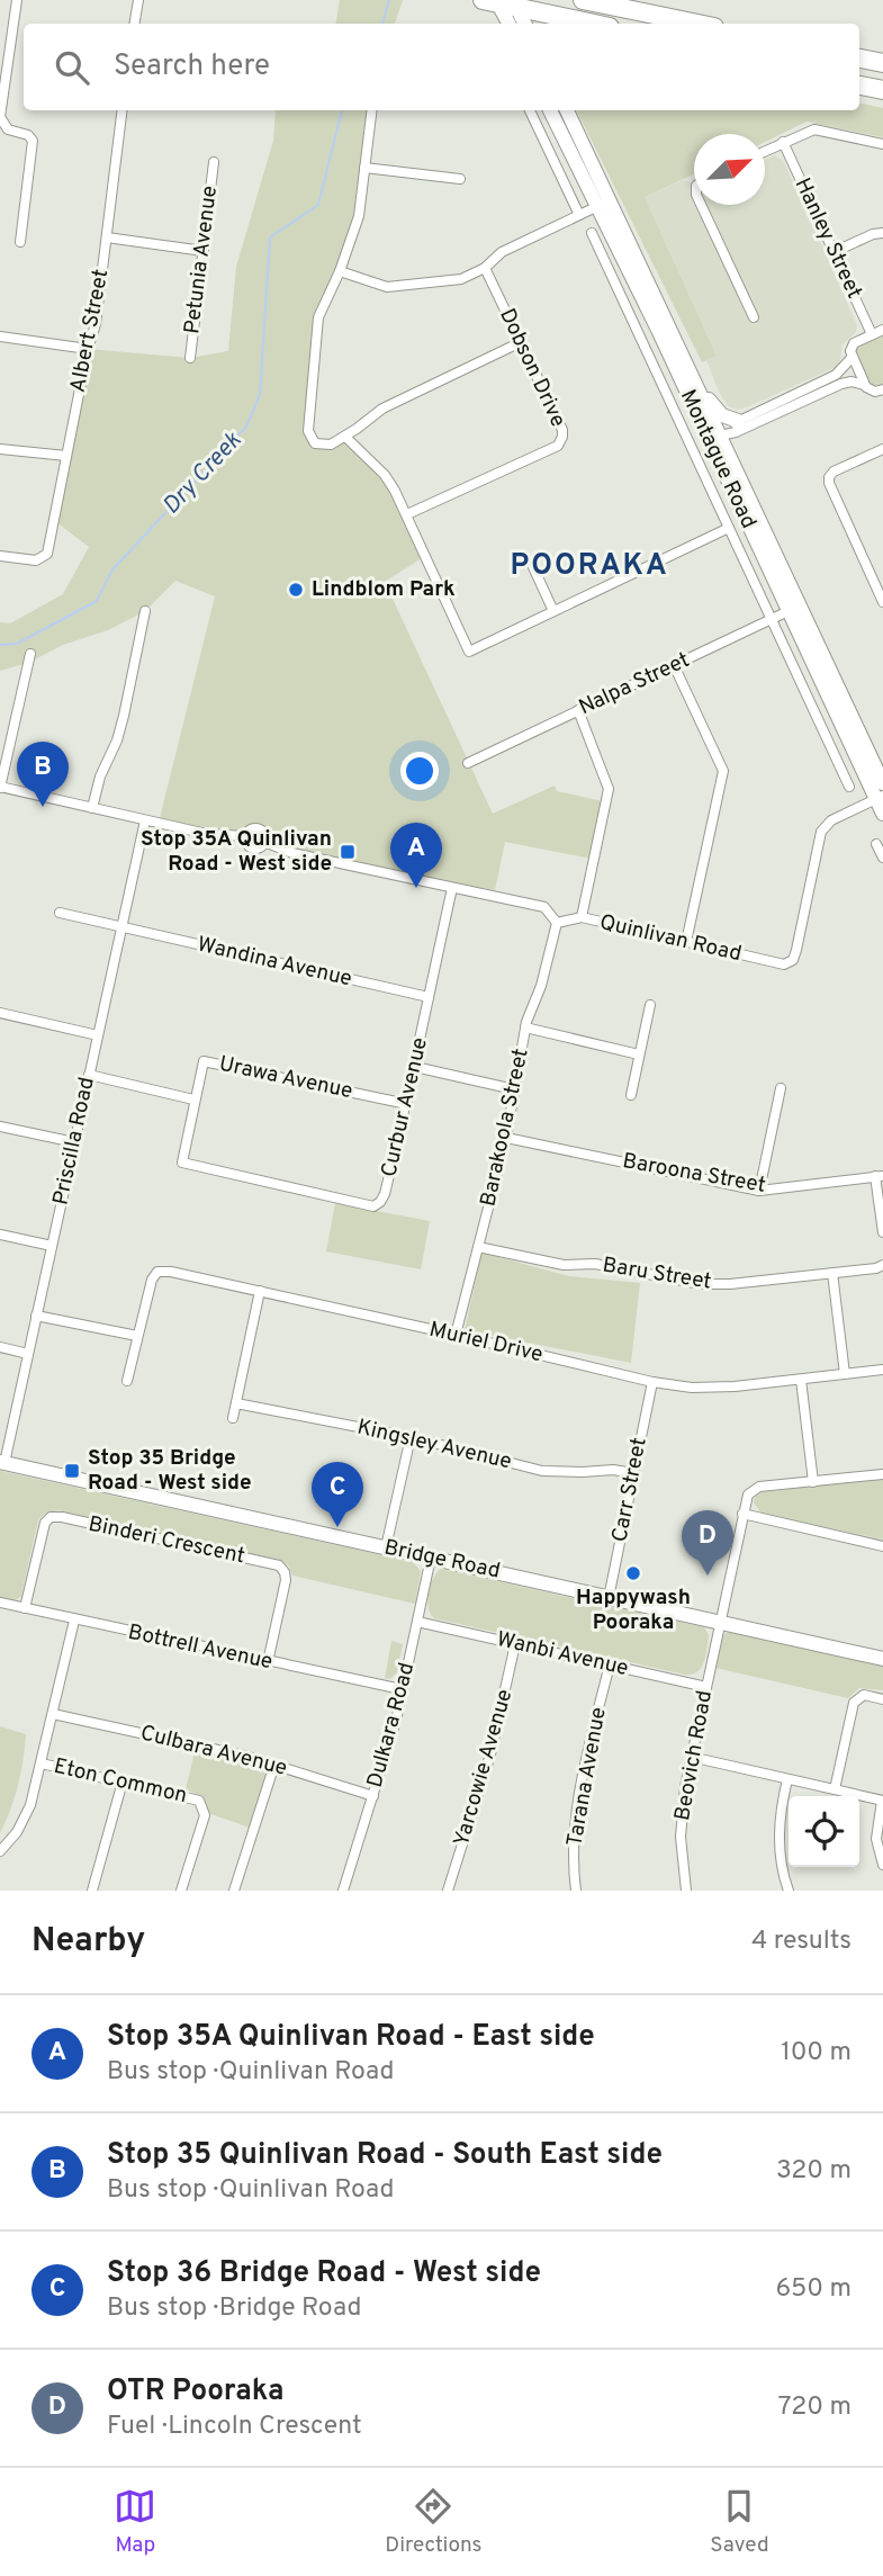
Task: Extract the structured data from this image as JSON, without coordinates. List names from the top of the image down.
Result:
{
  "streets": {
    "main road": ["Montague Road", "Bridge Road"],
    "street": [
      "Hanley Street",
      "Petunia Avenue",
      "Albert Street",
      "Dobson Drive",
      "Nalpa Street",
      "Quinlivan Road",
      "Wandina Avenue",
      "Urawa Avenue",
      "Curbur Avenue",
      "Barakoola Street",
      "Priscilla Road",
      "Baroona Street",
      "Baru Street",
      "Muriel Drive",
      "Kingsley Avenue",
      "Carr Street",
      "Binderi Crescent",
      "Bottrell Avenue",
      "Wanbi Avenue",
      "Dulkara Road",
      "Culbara Avenue",
      "Beovich Road",
      "Yarcowie Avenue",
      "Tarana Avenue",
      "Eton Common"
    ]
  },
  "crossings": [
    ["Montague Road", "Nalpa Street"],
    ["Montague Road", "Quinlivan Road"],
    ["Quinlivan Road", "Barakoola Street"],
    ["Wandina Avenue", "Curbur Avenue"],
    ["Wandina Avenue", "Priscilla Road"],
    ["Urawa Avenue", "Curbur Avenue"],
    ["Barakoola Street", "Baroona Street"],
    ["Barakoola Street", "Baru Street"],
    ["Barakoola Street", "Muriel Drive"],
    ["Priscilla Road", "Bridge Road"],
    ["Muriel Drive", "Carr Street"],
    ["Kingsley Avenue", "Carr Street"],
    ["Carr Street", "Bridge Road"],
    ["Binderi Crescent", "Bottrell Avenue"],
    ["Bridge Road", "Dulkara Road"],
    ["Bridge Road", "Beovich Road"],
    ["Bottrell Avenue", "Dulkara Road"],
    ["Wanbi Avenue", "Dulkara Road"],
    ["Wanbi Avenue", "Beovich Road"],
    ["Wanbi Avenue", "Yarcowie Avenue"],
    ["Wanbi Avenue", "Tarana Avenue"],
    ["Dulkara Road", "Culbara Avenue"]
  ],
  "districts": ["POORAKA"],
  "water": ["Dry Creek"],
  "places": {
    "other": ["Lindblom Park", "Happywash Pooraka"],
    "transit": ["Stop 35A Quinlivan Road - West side", "Stop 35 Bridge Road - West side"]
  },
  "north": "top right",
  "page": {
    "search": "Search here",
    "pins": [
      "B",
      "A",
      "C",
      "D"
    ],
    "heading": ["Nearby", "4 results"],
    "list": [
      {
        "mark": "A",
        "name": "Stop 35A Quinlivan Road - East side",
        "note": "Bus stop · Quinlivan Road",
        "value": "100 m"
      },
      {
        "mark": "B",
        "name": "Stop 35 Quinlivan Road - South East side",
        "note": "Bus stop · Quinlivan Road",
        "value": "320 m"
      },
      {
        "mark": "C",
        "name": "Stop 36 Bridge Road - West side",
        "note": "Bus stop · Bridge Road",
        "value": "650 m"
      },
      {
        "mark": "D",
        "name": "OTR Pooraka",
        "note": "Fuel · Lincoln Crescent",
        "value": "720 m"
      }
    ],
    "nav": ["Map", "Directions", "Saved"]
  }
}
